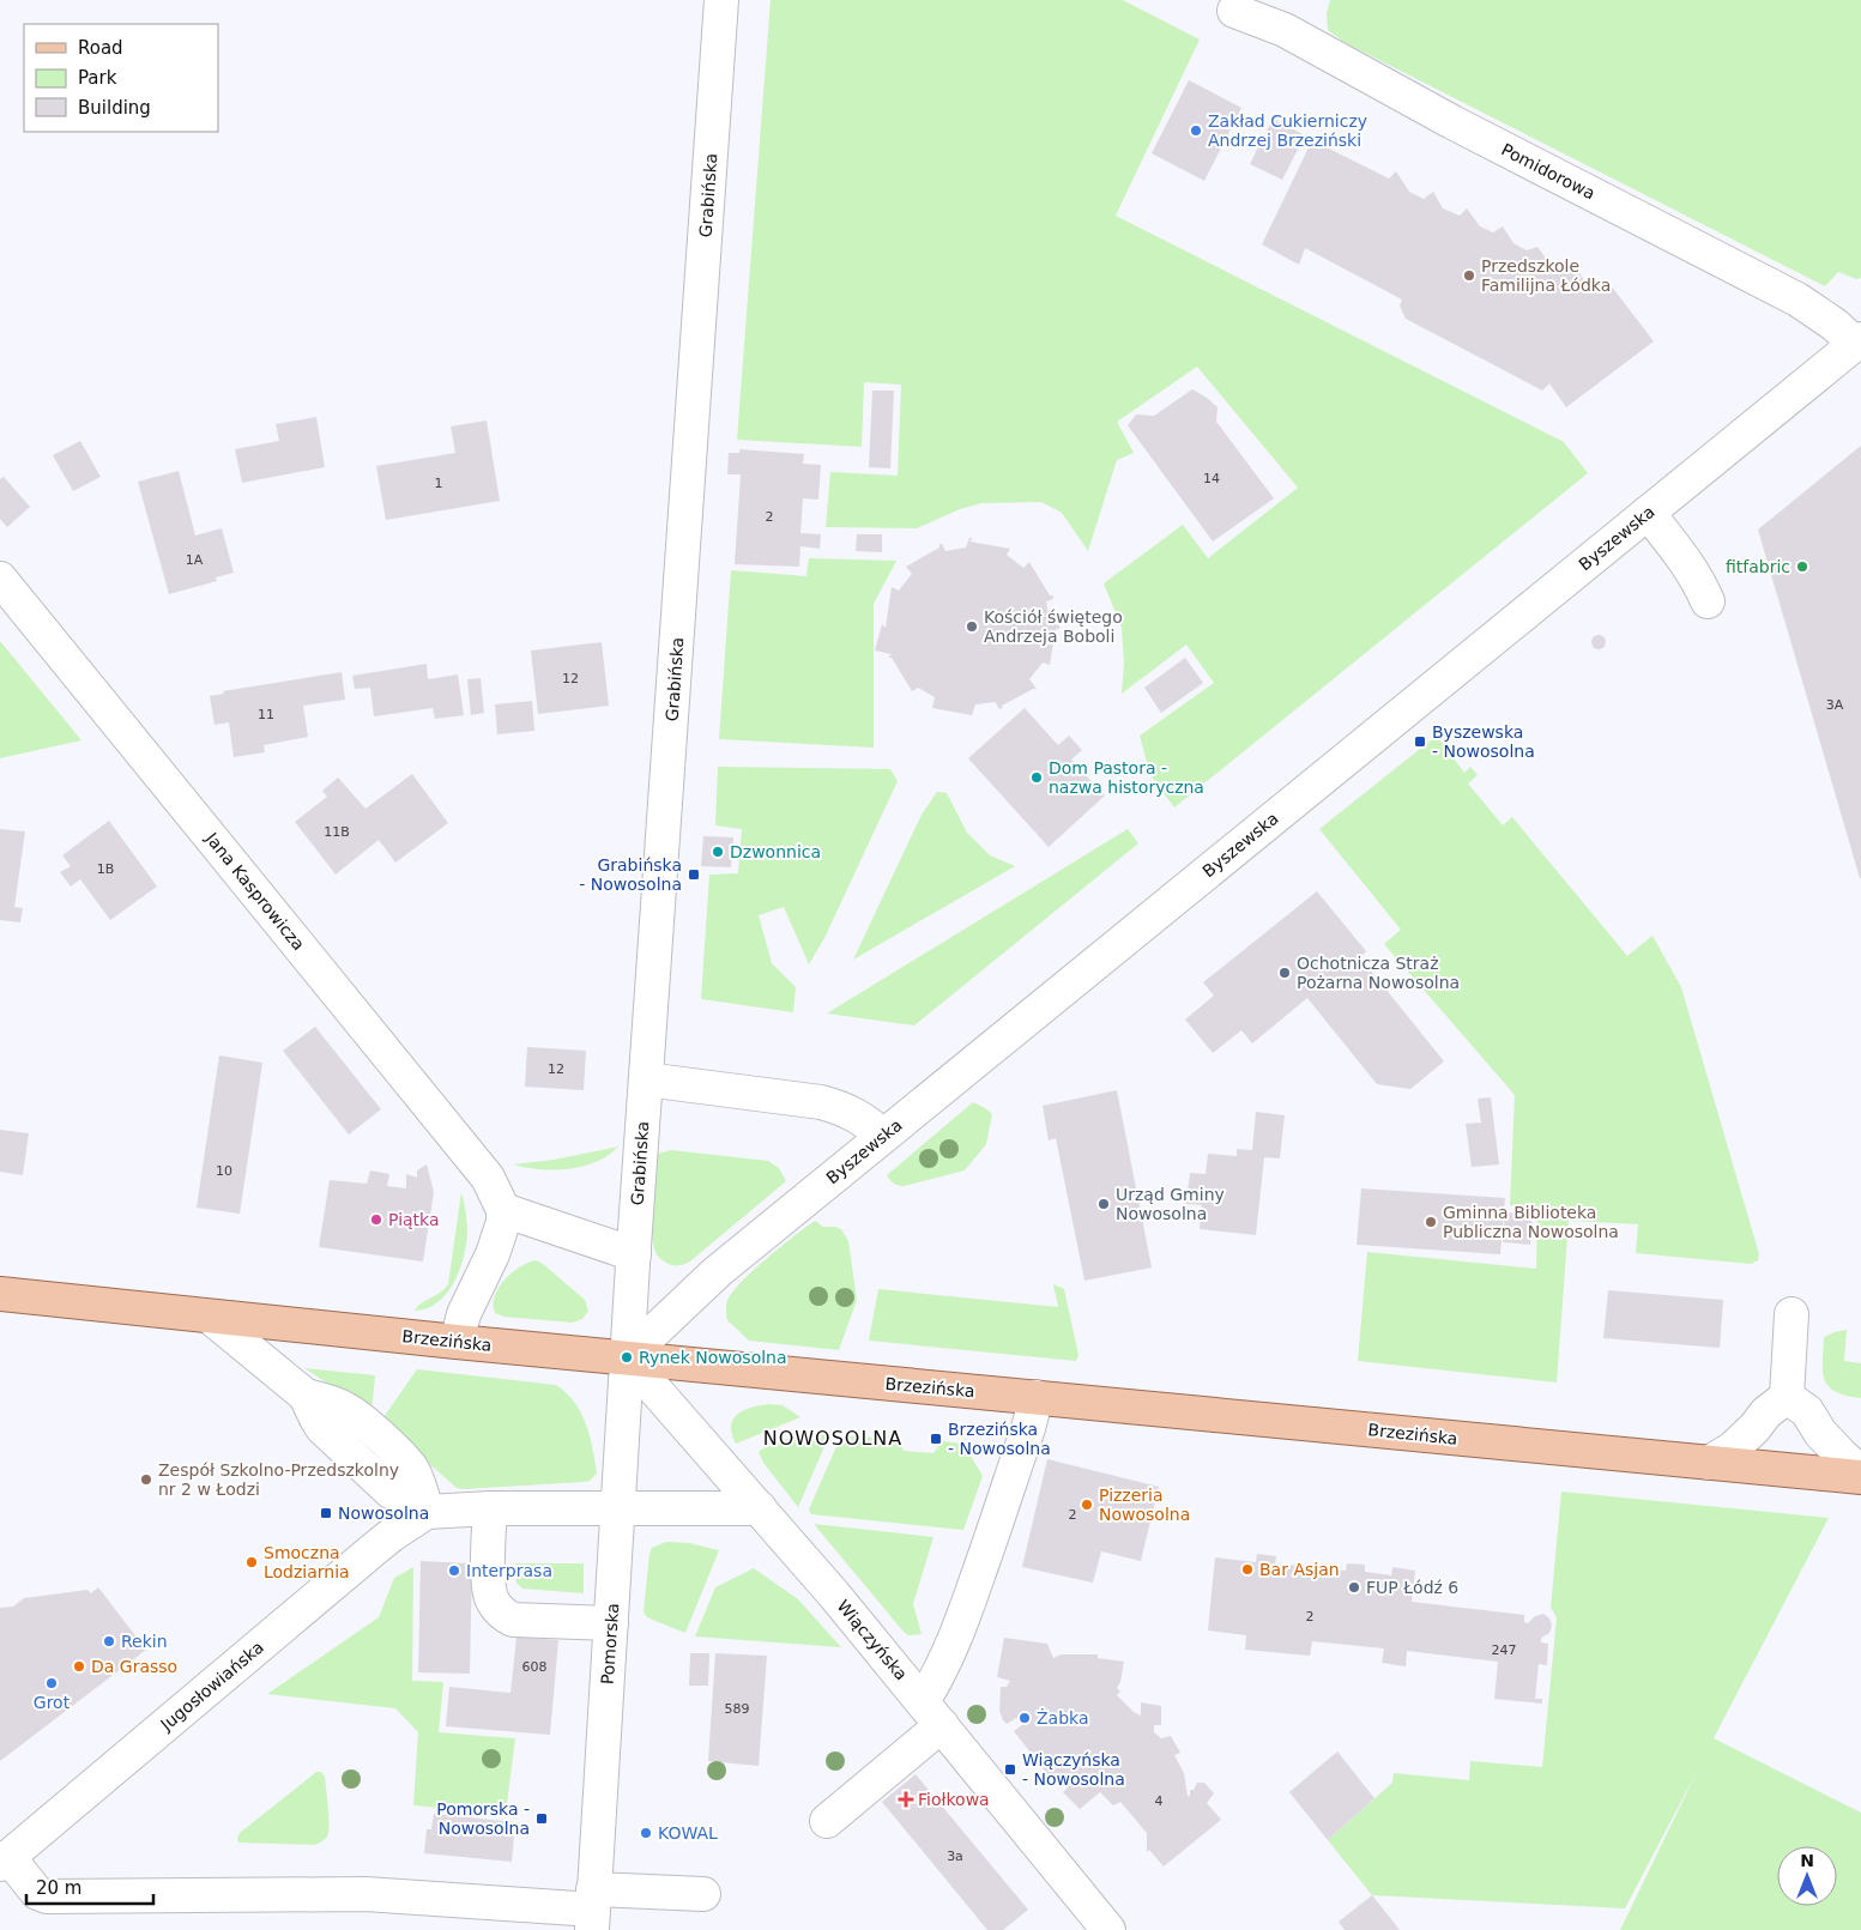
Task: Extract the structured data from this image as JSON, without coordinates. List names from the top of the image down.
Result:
{
  "streets": {
    "main road": ["Brzezińska"],
    "street": [
      "Pomidorowa",
      "Grabińska",
      "Byszewska",
      "Jana Kasprowicza",
      "Wiączyńska",
      "Pomorska",
      "Jugosłowiańska"
    ]
  },
  "crossings": [
    ["Pomidorowa", "Byszewska"],
    ["Grabińska", "Byszewska"],
    ["Grabińska", "Brzezińska"],
    ["Grabińska", "Wiączyńska"],
    ["Grabińska", "Pomorska"],
    ["Byszewska", "Brzezińska"],
    ["Byszewska", "Wiączyńska"],
    ["Byszewska", "Pomorska"],
    ["Brzezińska", "Wiączyńska"],
    ["Brzezińska", "Pomorska"],
    ["Wiączyńska", "Pomorska"]
  ],
  "districts": ["NOWOSOLNA"],
  "places": {
    "other": [
      "Zakład Cukierniczy Andrzej Brzeziński",
      "Przedszkole Familijna Łódka",
      "fitfabric",
      "Kościół świętego Andrzeja Boboli",
      "Dom Pastora - nazwa historyczna",
      "Dzwonnica",
      "Ochotnicza Straż Pożarna Nowosolna",
      "Urząd Gminy Nowosolna",
      "Piątka",
      "Gminna Biblioteka Publiczna Nowosolna",
      "Rynek Nowosolna",
      "Zespół Szkolno-Przedszkolny nr 2 w Łodzi",
      "Pizzeria Nowosolna",
      "Smoczna Lodziarnia",
      "Bar Asjan",
      "Interprasa",
      "FUP Łódź 6",
      "Rekin",
      "Da Grasso",
      "Grot",
      "Żabka",
      "KOWAL"
    ],
    "transit": [
      "Byszewska - Nowosolna",
      "Grabińska - Nowosolna",
      "Brzezińska - Nowosolna",
      "Nowosolna",
      "Wiączyńska - Nowosolna",
      "Pomorska - Nowosolna"
    ],
    "health": ["Fiołkowa"]
  },
  "house_numbers": [
    "14",
    "1",
    "2",
    "1A",
    "12",
    "3A",
    "11",
    "11B",
    "1B",
    "12",
    "10",
    "2",
    "2",
    "247",
    "608",
    "589",
    "4",
    "3a"
  ],
  "legend": ["Road", "Park", "Building"],
  "scale_bar": "20 m",
  "north": "top"
}
